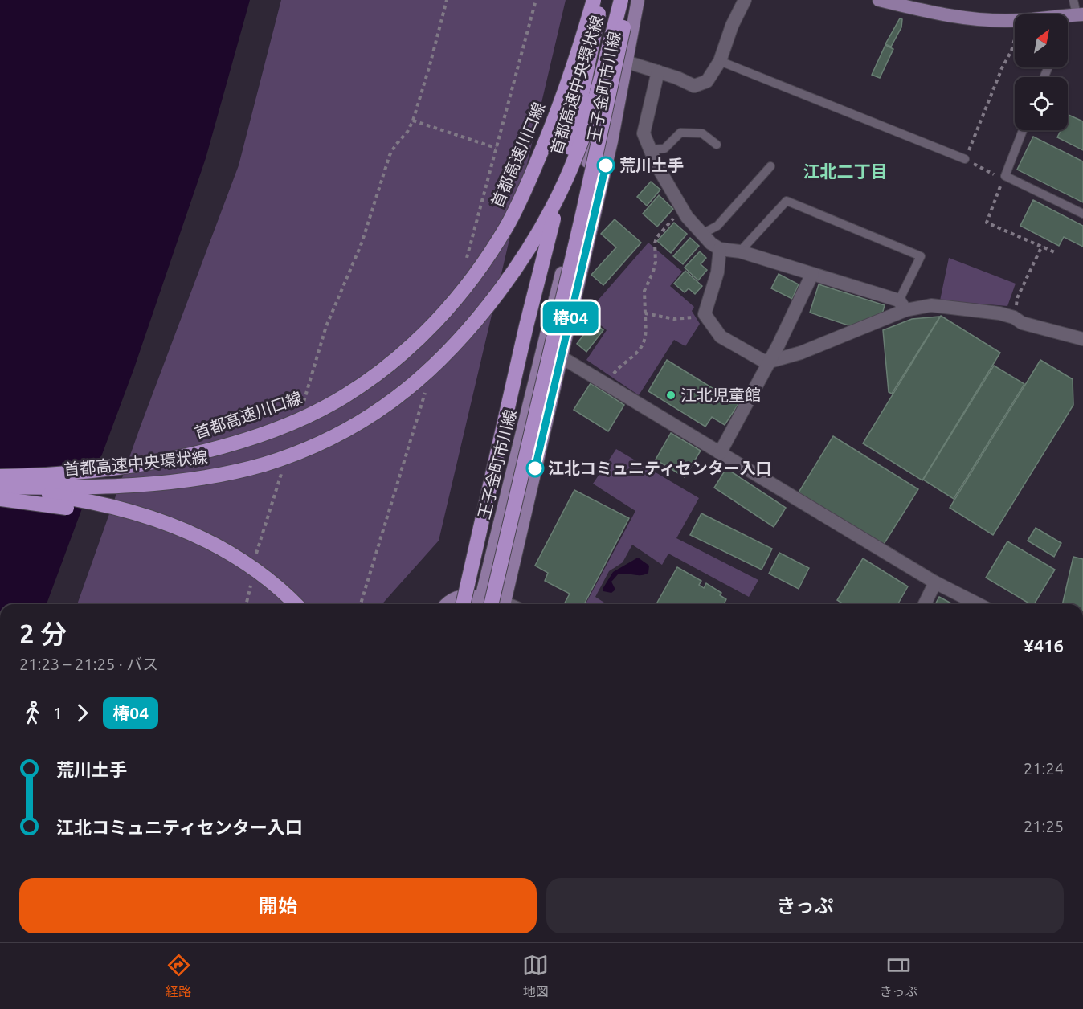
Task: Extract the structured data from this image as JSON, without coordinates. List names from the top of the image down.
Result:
{
  "streets": {
    "highway": ["首都高速中央環状線", "首都高速川口線"],
    "main road": ["王子金町市川線"]
  },
  "districts": ["江北二丁目"],
  "places": ["荒川土手", "江北児童館", "江北コミュニティセンター入口"],
  "lines": ["bus line 椿04"],
  "north": "top right",
  "page": {
    "on_map": "椿04",
    "heading": ["2 分", "21:23 – 21:25 · バス", "¥416"],
    "legs": ["1", "椿04"],
    "list": [
      {
        "name": "荒川土手",
        "value": "21:24"
      },
      {
        "name": "江北コミュニティセンター入口",
        "value": "21:25"
      }
    ],
    "buttons": ["開始", "きっぷ"],
    "tabs": ["経路", "地図", "きっぷ"]
  }
}
